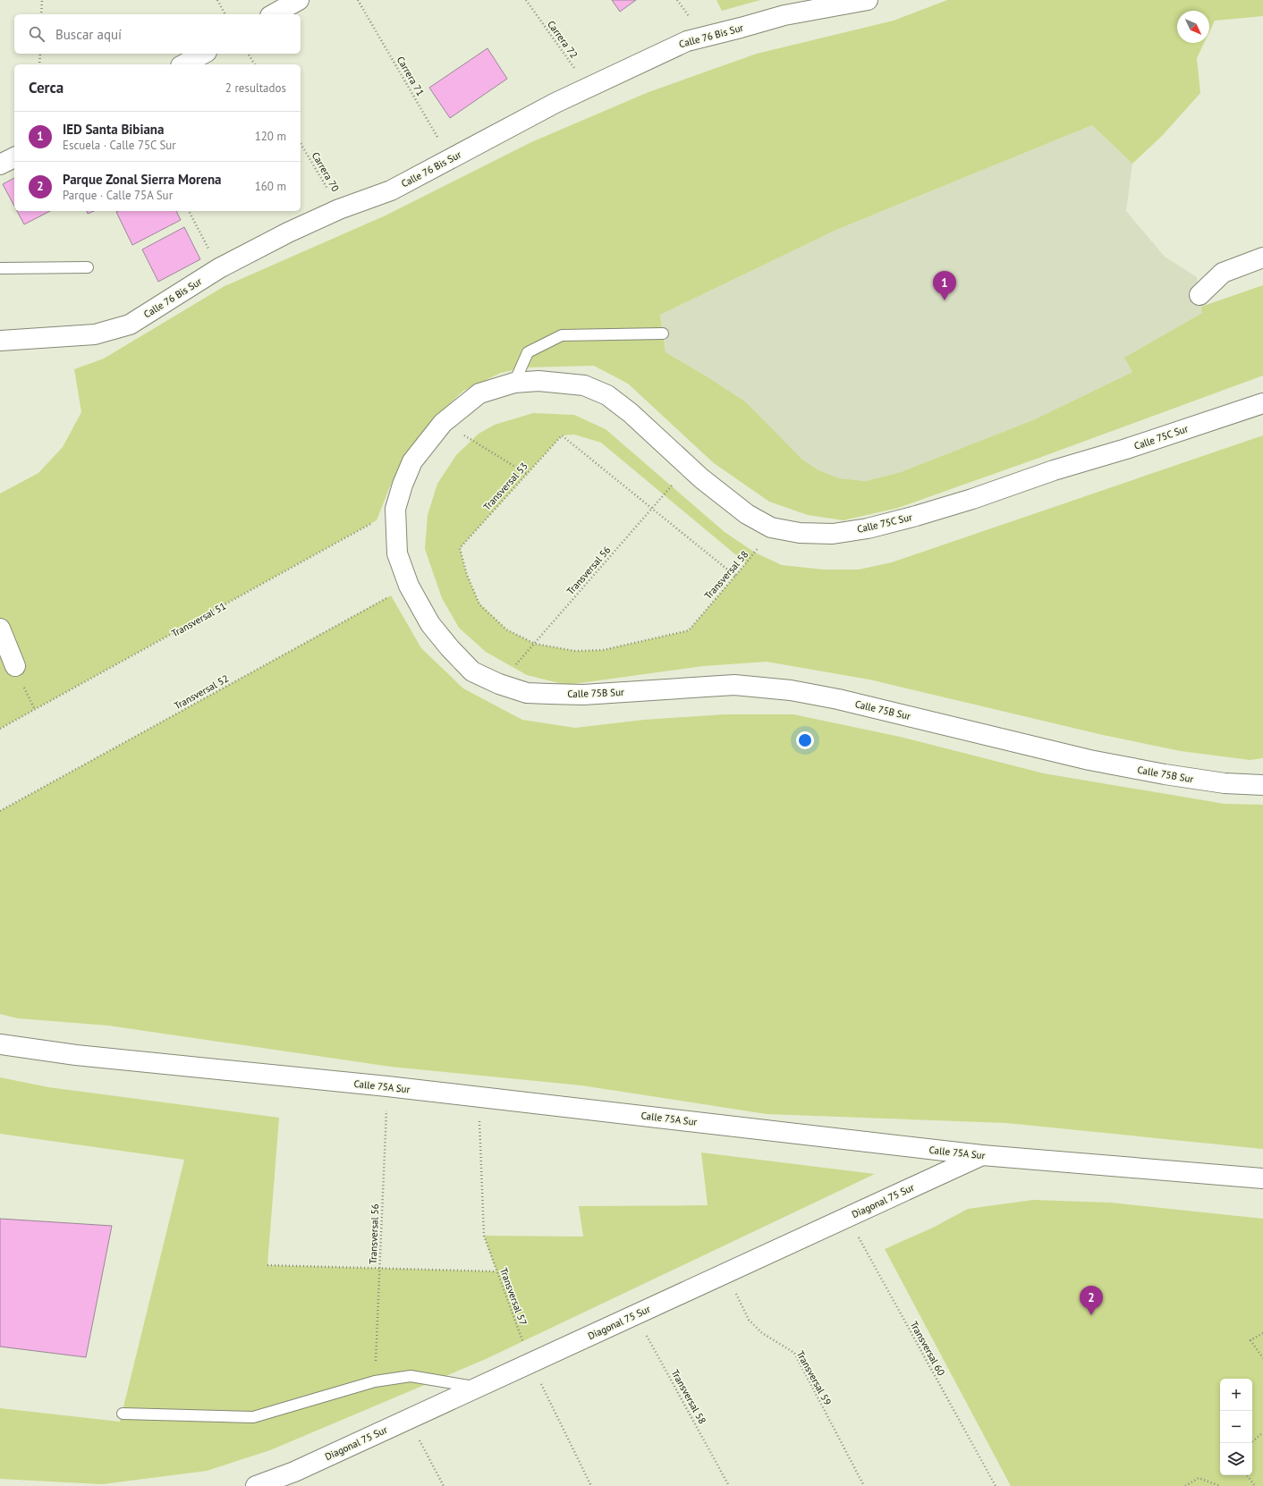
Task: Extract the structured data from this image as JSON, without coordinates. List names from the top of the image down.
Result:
{
  "streets": {
    "street": [
      "Calle 76 Bis Sur",
      "Calle 75C Sur",
      "Calle 75B Sur",
      "Calle 75A Sur",
      "Diagonal 75 Sur"
    ],
    "path": [
      "Carrera 72",
      "Carrera 71",
      "Carrera 70",
      "Transversal 53",
      "Transversal 56",
      "Transversal 58",
      "Transversal 51",
      "Transversal 52",
      "Transversal 57",
      "Transversal 60",
      "Transversal 59"
    ]
  },
  "crossings": [
    ["Calle 76 Bis Sur", "Carrera 72"],
    ["Calle 76 Bis Sur", "Carrera 71"],
    ["Calle 76 Bis Sur", "Carrera 70"],
    ["Calle 75C Sur", "Transversal 56"],
    ["Calle 75C Sur", "Transversal 58"],
    ["Transversal 53", "Transversal 56"],
    ["Transversal 53", "Transversal 58"],
    ["Transversal 56", "Transversal 58"],
    ["Transversal 56", "Calle 75B Sur"],
    ["Transversal 56", "Calle 75A Sur"],
    ["Transversal 58", "Diagonal 75 Sur"],
    ["Calle 75A Sur", "Diagonal 75 Sur"],
    ["Calle 75A Sur", "Transversal 57"],
    ["Diagonal 75 Sur", "Transversal 57"],
    ["Diagonal 75 Sur", "Transversal 60"],
    ["Diagonal 75 Sur", "Transversal 59"]
  ],
  "north": "bottom right",
  "page": {
    "search": "Buscar aquí",
    "heading": ["Cerca", "2 resultados"],
    "list": [
      {
        "mark": "1",
        "name": "IED Santa Bibiana",
        "note": "Escuela · Calle 75C Sur",
        "value": "120 m"
      },
      {
        "mark": "2",
        "name": "Parque Zonal Sierra Morena",
        "note": "Parque · Calle 75A Sur",
        "value": "160 m"
      }
    ],
    "pins": ["1", "2"],
    "map_buttons": ["+", "−"]
  }
}
